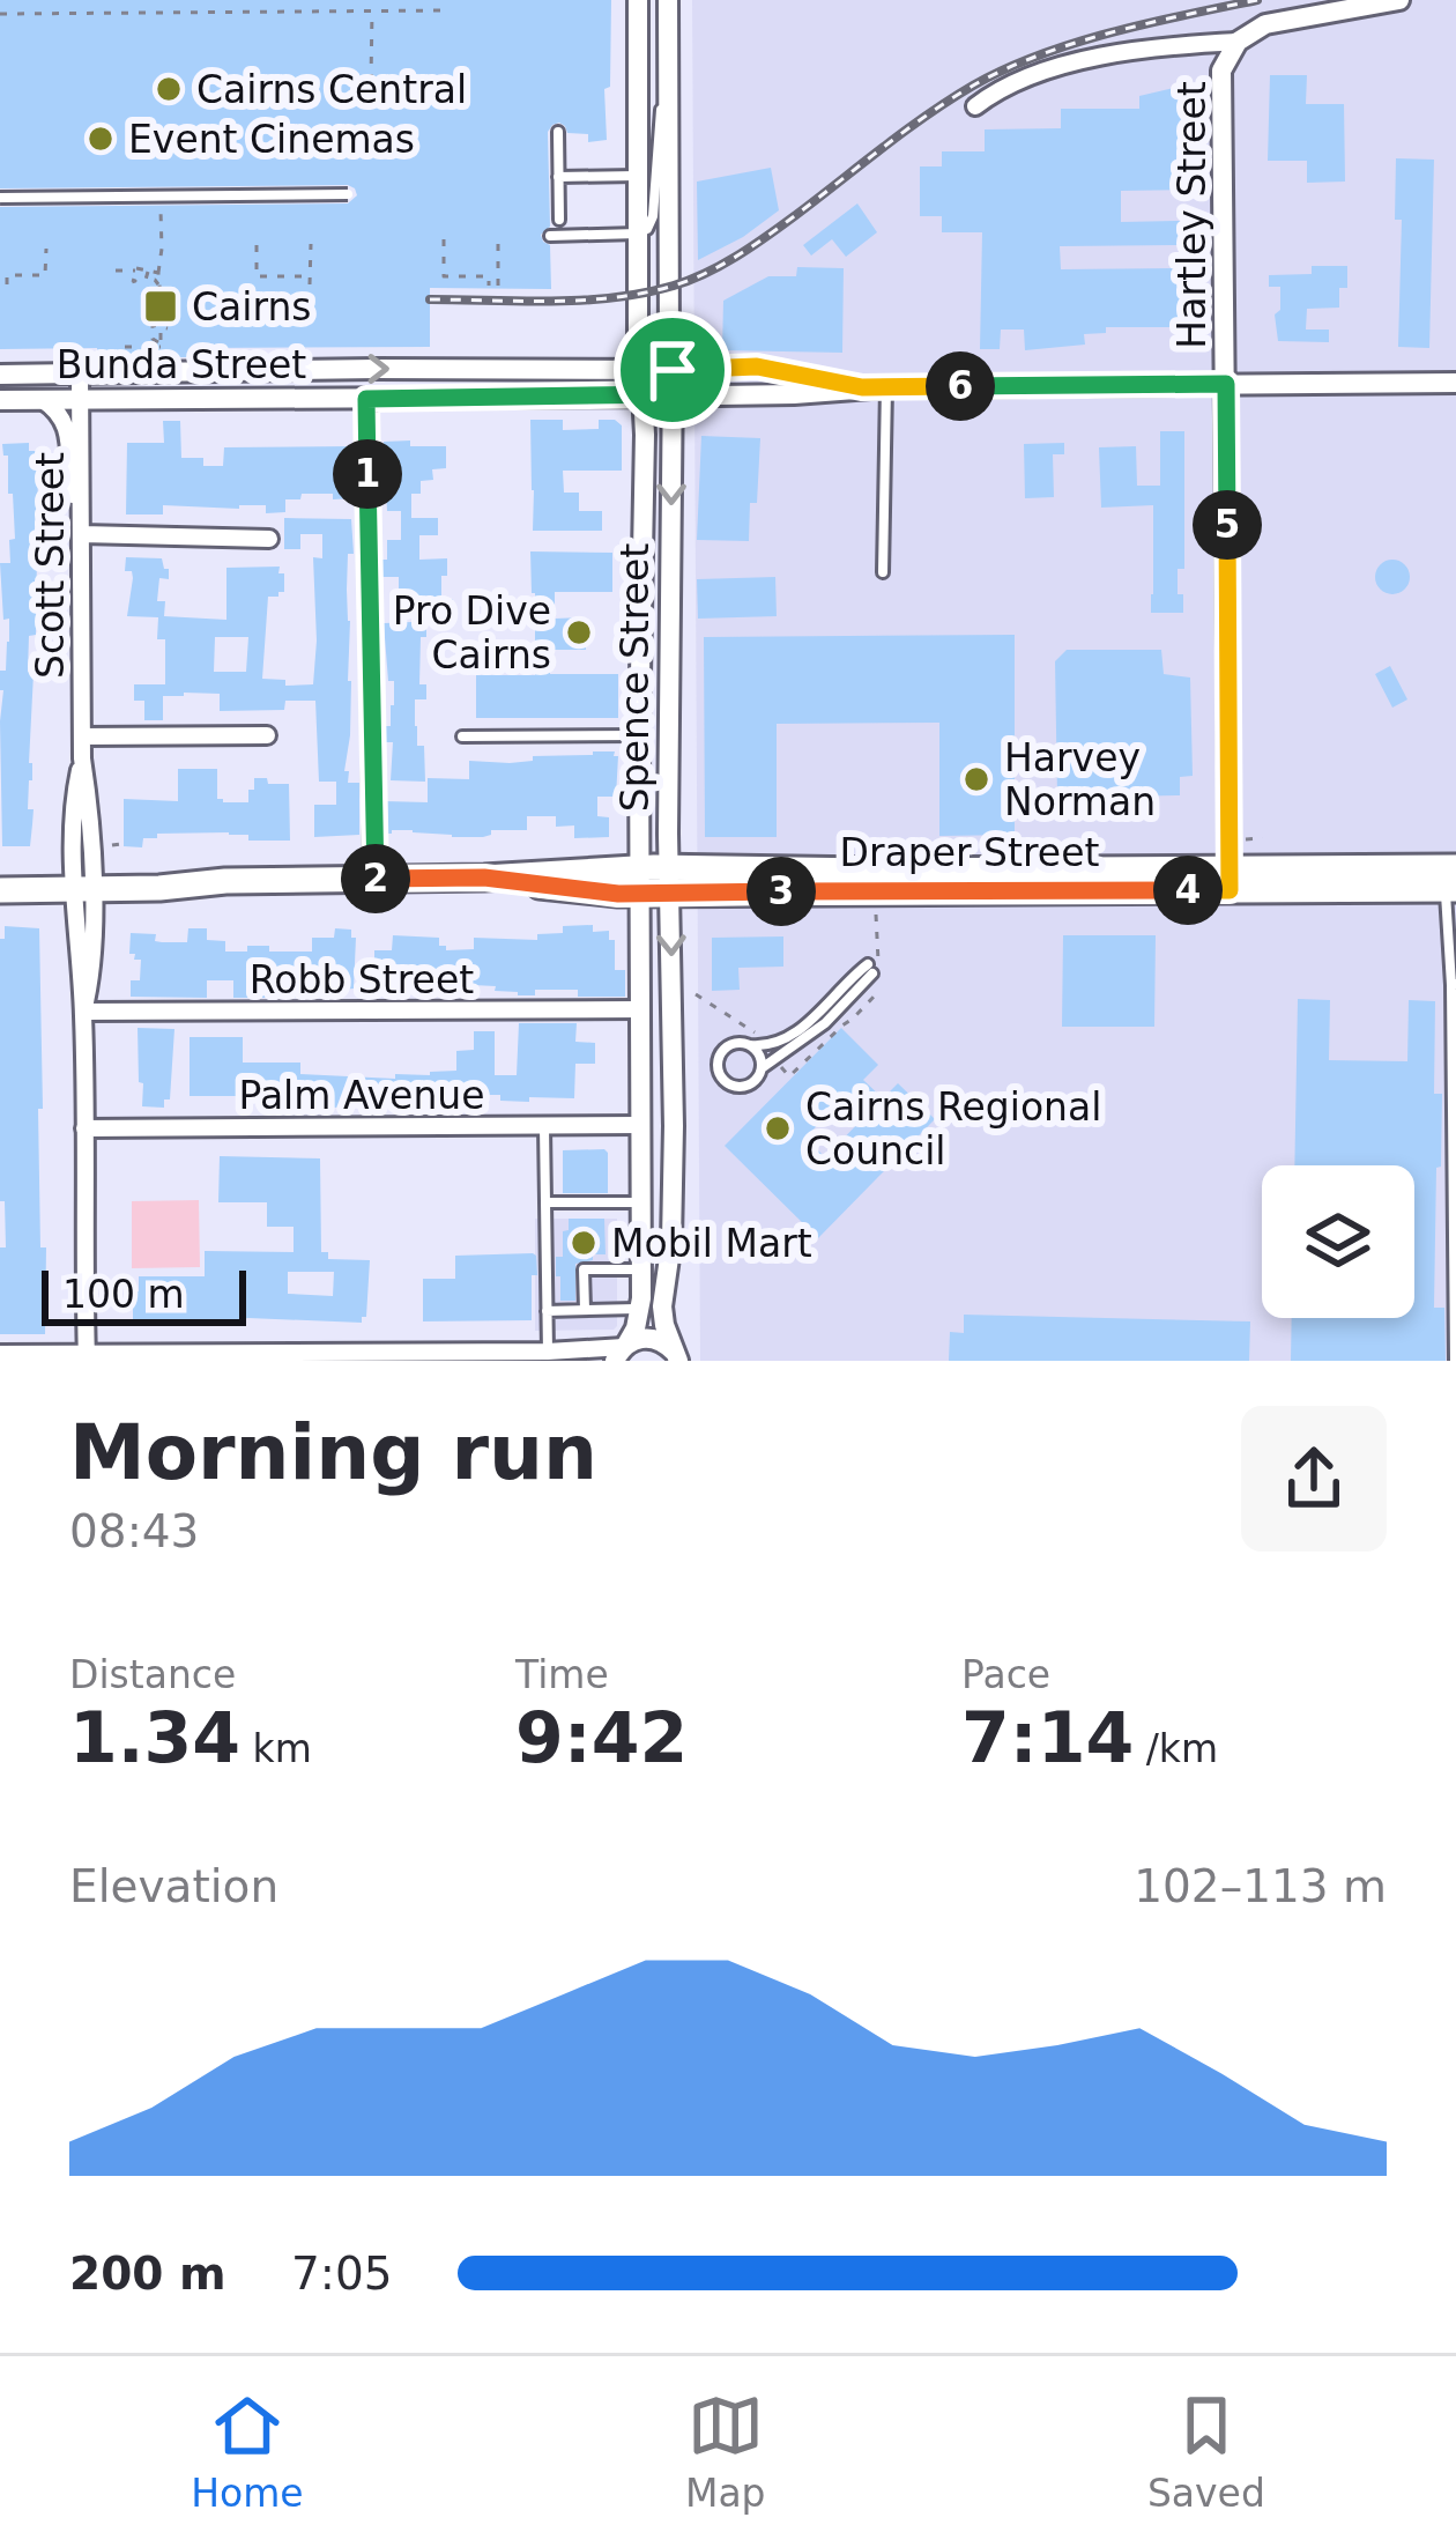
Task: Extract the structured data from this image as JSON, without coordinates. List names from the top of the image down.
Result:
{
  "streets": {
    "main road": ["Draper Street"],
    "street": [
      "Hartley Street",
      "Bunda Street",
      "Scott Street",
      "Spence Street",
      "Robb Street",
      "Palm Avenue"
    ]
  },
  "crossings": [
    ["Hartley Street", "Bunda Street"],
    ["Hartley Street", "Draper Street"],
    ["Bunda Street", "Scott Street"],
    ["Bunda Street", "Spence Street"],
    ["Scott Street", "Draper Street"],
    ["Scott Street", "Robb Street"],
    ["Scott Street", "Palm Avenue"],
    ["Spence Street", "Draper Street"],
    ["Spence Street", "Robb Street"],
    ["Spence Street", "Palm Avenue"]
  ],
  "places": {
    "other": [
      "Cairns Central",
      "Event Cinemas",
      "Pro Dive Cairns",
      "Harvey Norman",
      "Cairns Regional Council",
      "Mobil Mart"
    ],
    "transit": ["Cairns"]
  },
  "scale_bar": "100 m",
  "page": {
    "pins": [
      "6",
      "1",
      "5",
      "2",
      "4",
      "3"
    ],
    "scale": "100 m",
    "heading": ["Morning run", "08:43"],
    "stats": [
      ["Distance", "1.34 km"],
      ["Time", "9:42"],
      ["Pace", "7:14 /km"]
    ],
    "chart": ["Elevation", "102–113 m"],
    "list": [
      {
        "name": "200 m",
        "note": "7:05"
      }
    ],
    "tabs": ["Home", "Map", "Saved"]
  }
}
